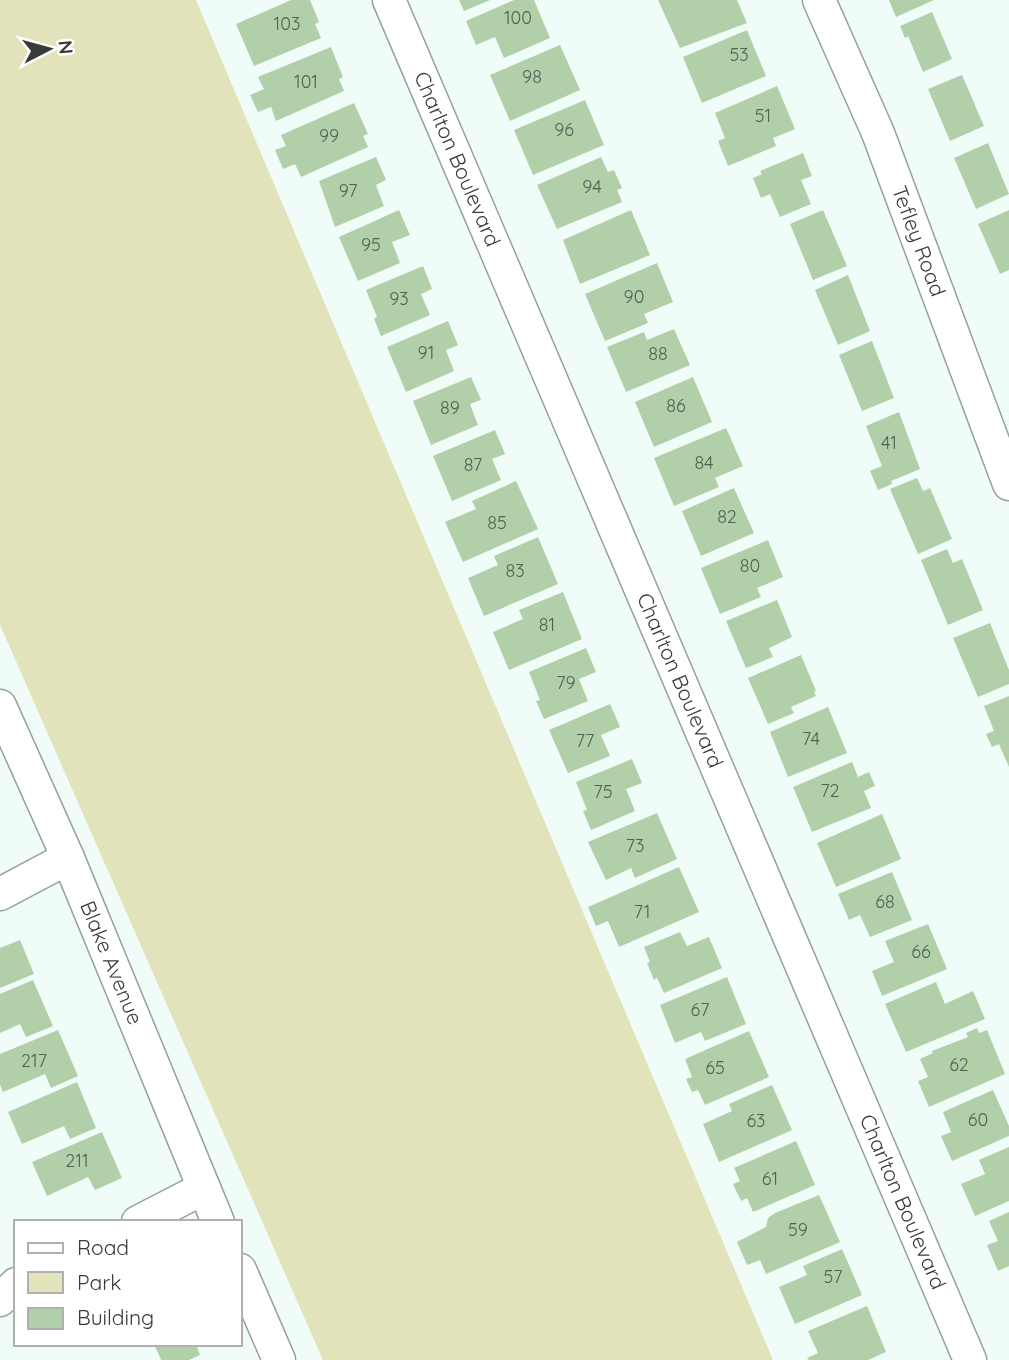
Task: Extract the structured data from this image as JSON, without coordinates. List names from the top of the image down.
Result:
{
  "streets": {
    "street": ["Charlton Boulevard", "Tefley Road", "Blake Avenue"]
  },
  "house_numbers": [
    "100",
    "103",
    "53",
    "98",
    "101",
    "51",
    "96",
    "99",
    "94",
    "97",
    "95",
    "90",
    "93",
    "91",
    "88",
    "86",
    "89",
    "41",
    "84",
    "87",
    "82",
    "85",
    "80",
    "83",
    "81",
    "79",
    "74",
    "77",
    "72",
    "75",
    "73",
    "68",
    "71",
    "66",
    "67",
    "217",
    "62",
    "65",
    "60",
    "63",
    "211",
    "61",
    "59",
    "57"
  ],
  "legend": ["Road", "Park", "Building"],
  "north": "right"
}
